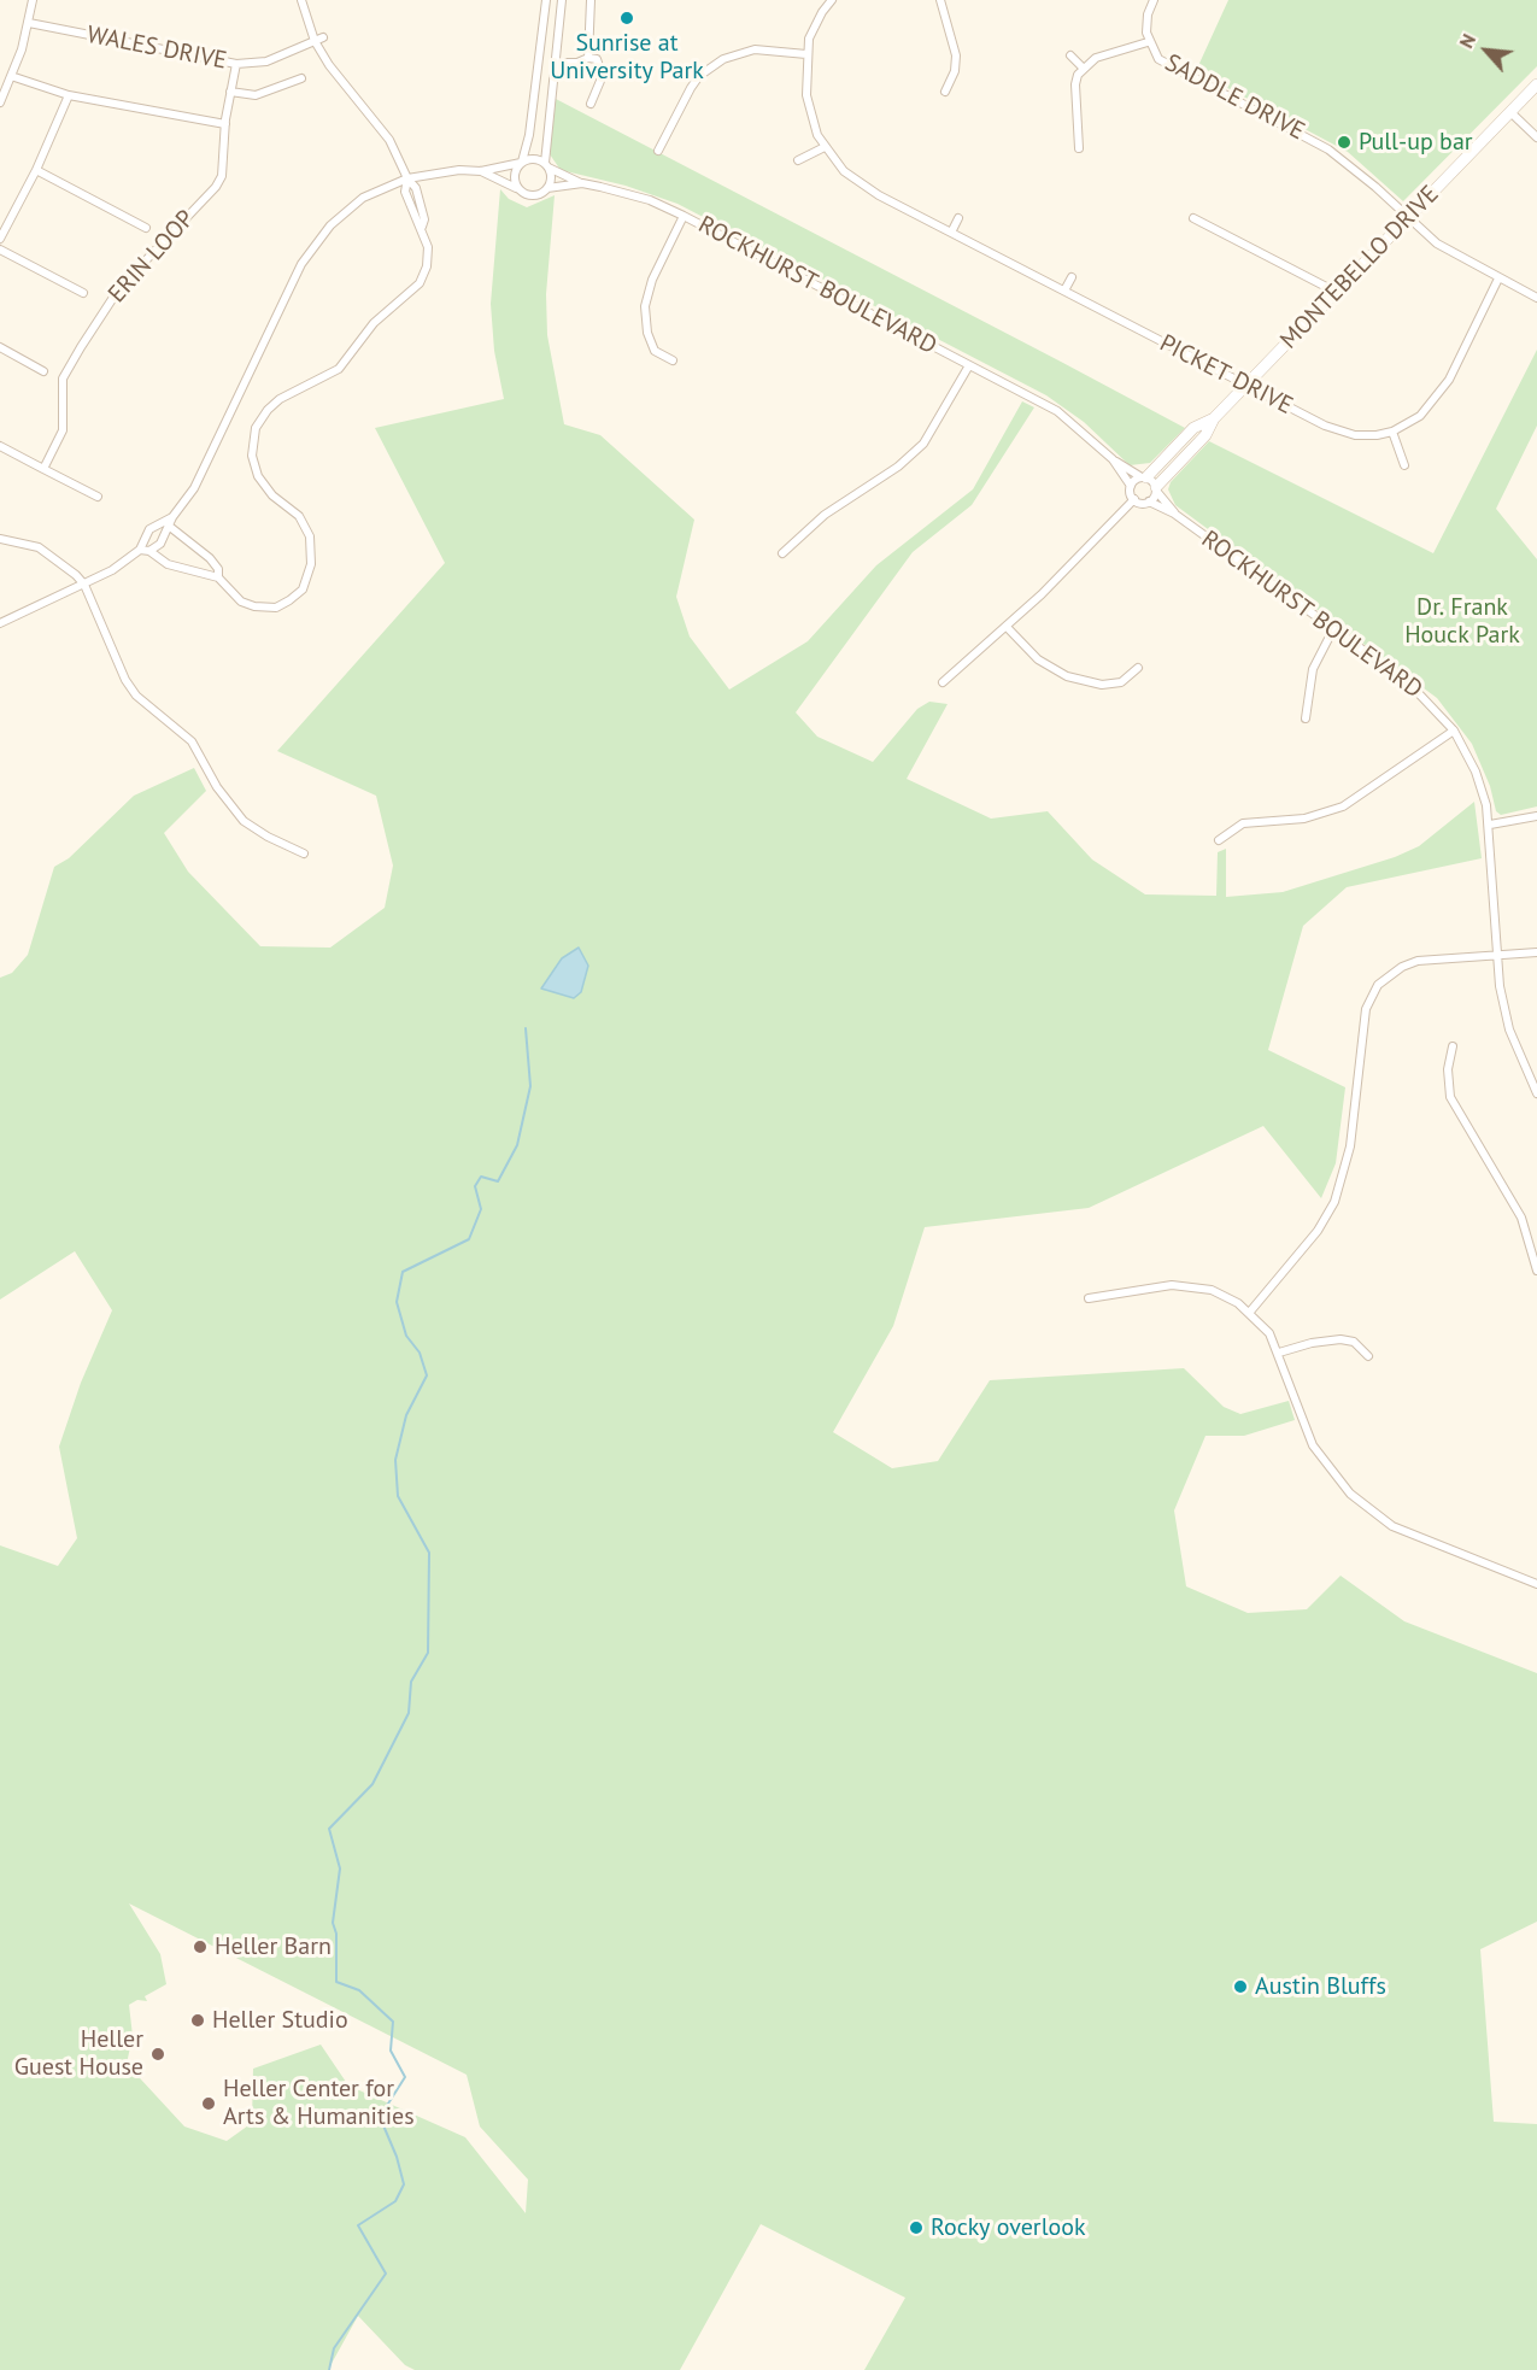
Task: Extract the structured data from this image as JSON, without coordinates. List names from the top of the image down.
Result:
{
  "streets": {
    "street": [
      "WALES DRIVE",
      "SADDLE DRIVE",
      "ERIN LOOP",
      "MONTEBELLO DRIVE",
      "ROCKHURST BOULEVARD",
      "PICKET DRIVE"
    ]
  },
  "crossings": [
    ["WALES DRIVE", "ERIN LOOP"],
    ["SADDLE DRIVE", "MONTEBELLO DRIVE"],
    ["SADDLE DRIVE", "PICKET DRIVE"],
    ["MONTEBELLO DRIVE", "ROCKHURST BOULEVARD"],
    ["MONTEBELLO DRIVE", "PICKET DRIVE"]
  ],
  "parks": ["Dr. Frank Houck Park"],
  "places": [
    "Sunrise at University Park",
    "Pull-up bar",
    "Heller Barn",
    "Austin Bluffs",
    "Heller Studio",
    "Heller Guest House",
    "Heller Center for Arts & Humanities",
    "Rocky overlook"
  ],
  "north": "top left"
}
